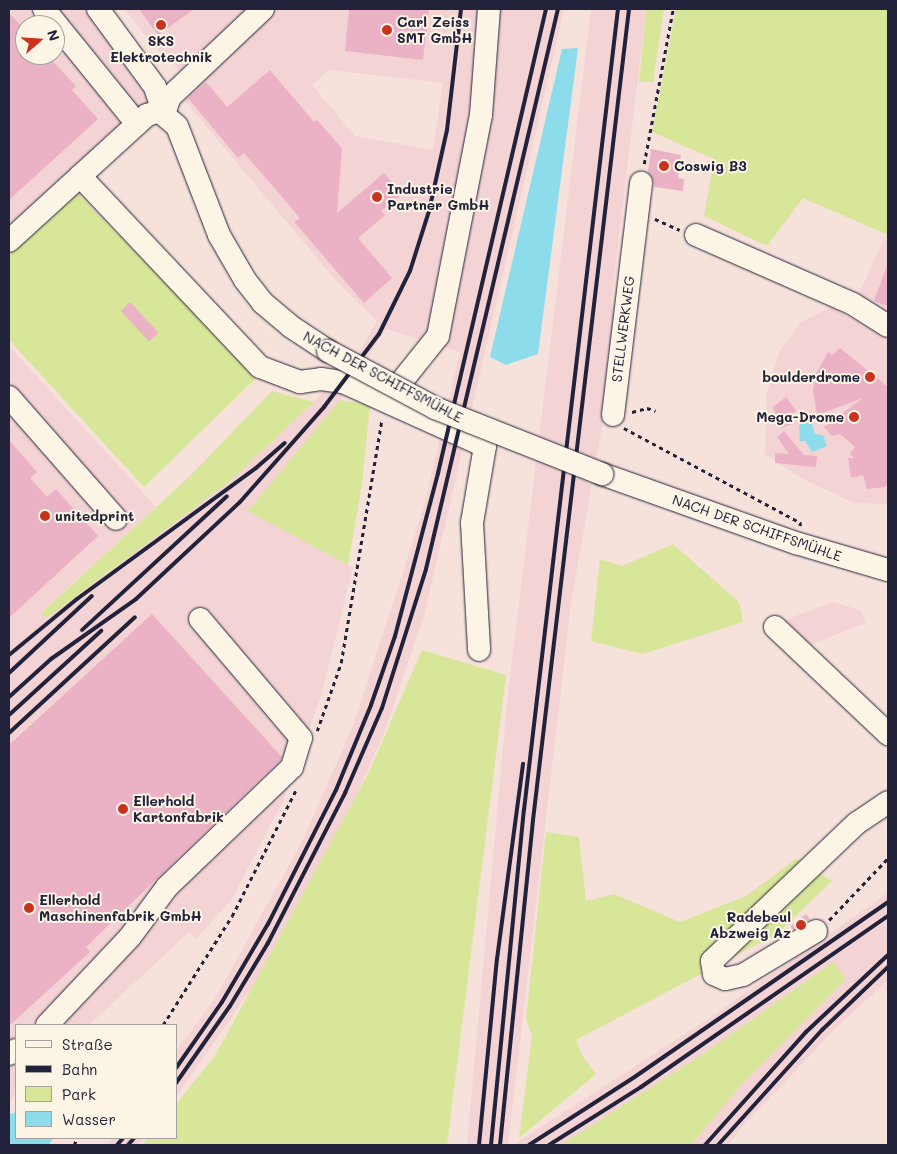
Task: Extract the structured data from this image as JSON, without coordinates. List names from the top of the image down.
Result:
{
  "streets": {
    "street": ["STELLWERKWEG", "NACH DER SCHIFFSMÜHLE"]
  },
  "places": [
    "SKS Elektrotechnik",
    "Carl Zeiss SMT GmbH",
    "Coswig B3",
    "Industrie Partner GmbH",
    "boulderdrome",
    "Mega-Drome",
    "unitedprint",
    "Ellerhold Kartonfabrik",
    "Ellerhold Maschinenfabrik GmbH",
    "Radebeul Abzweig Az"
  ],
  "legend": [
    "Straße",
    "Bahn",
    "Park",
    "Wasser"
  ],
  "north": "right"
}
